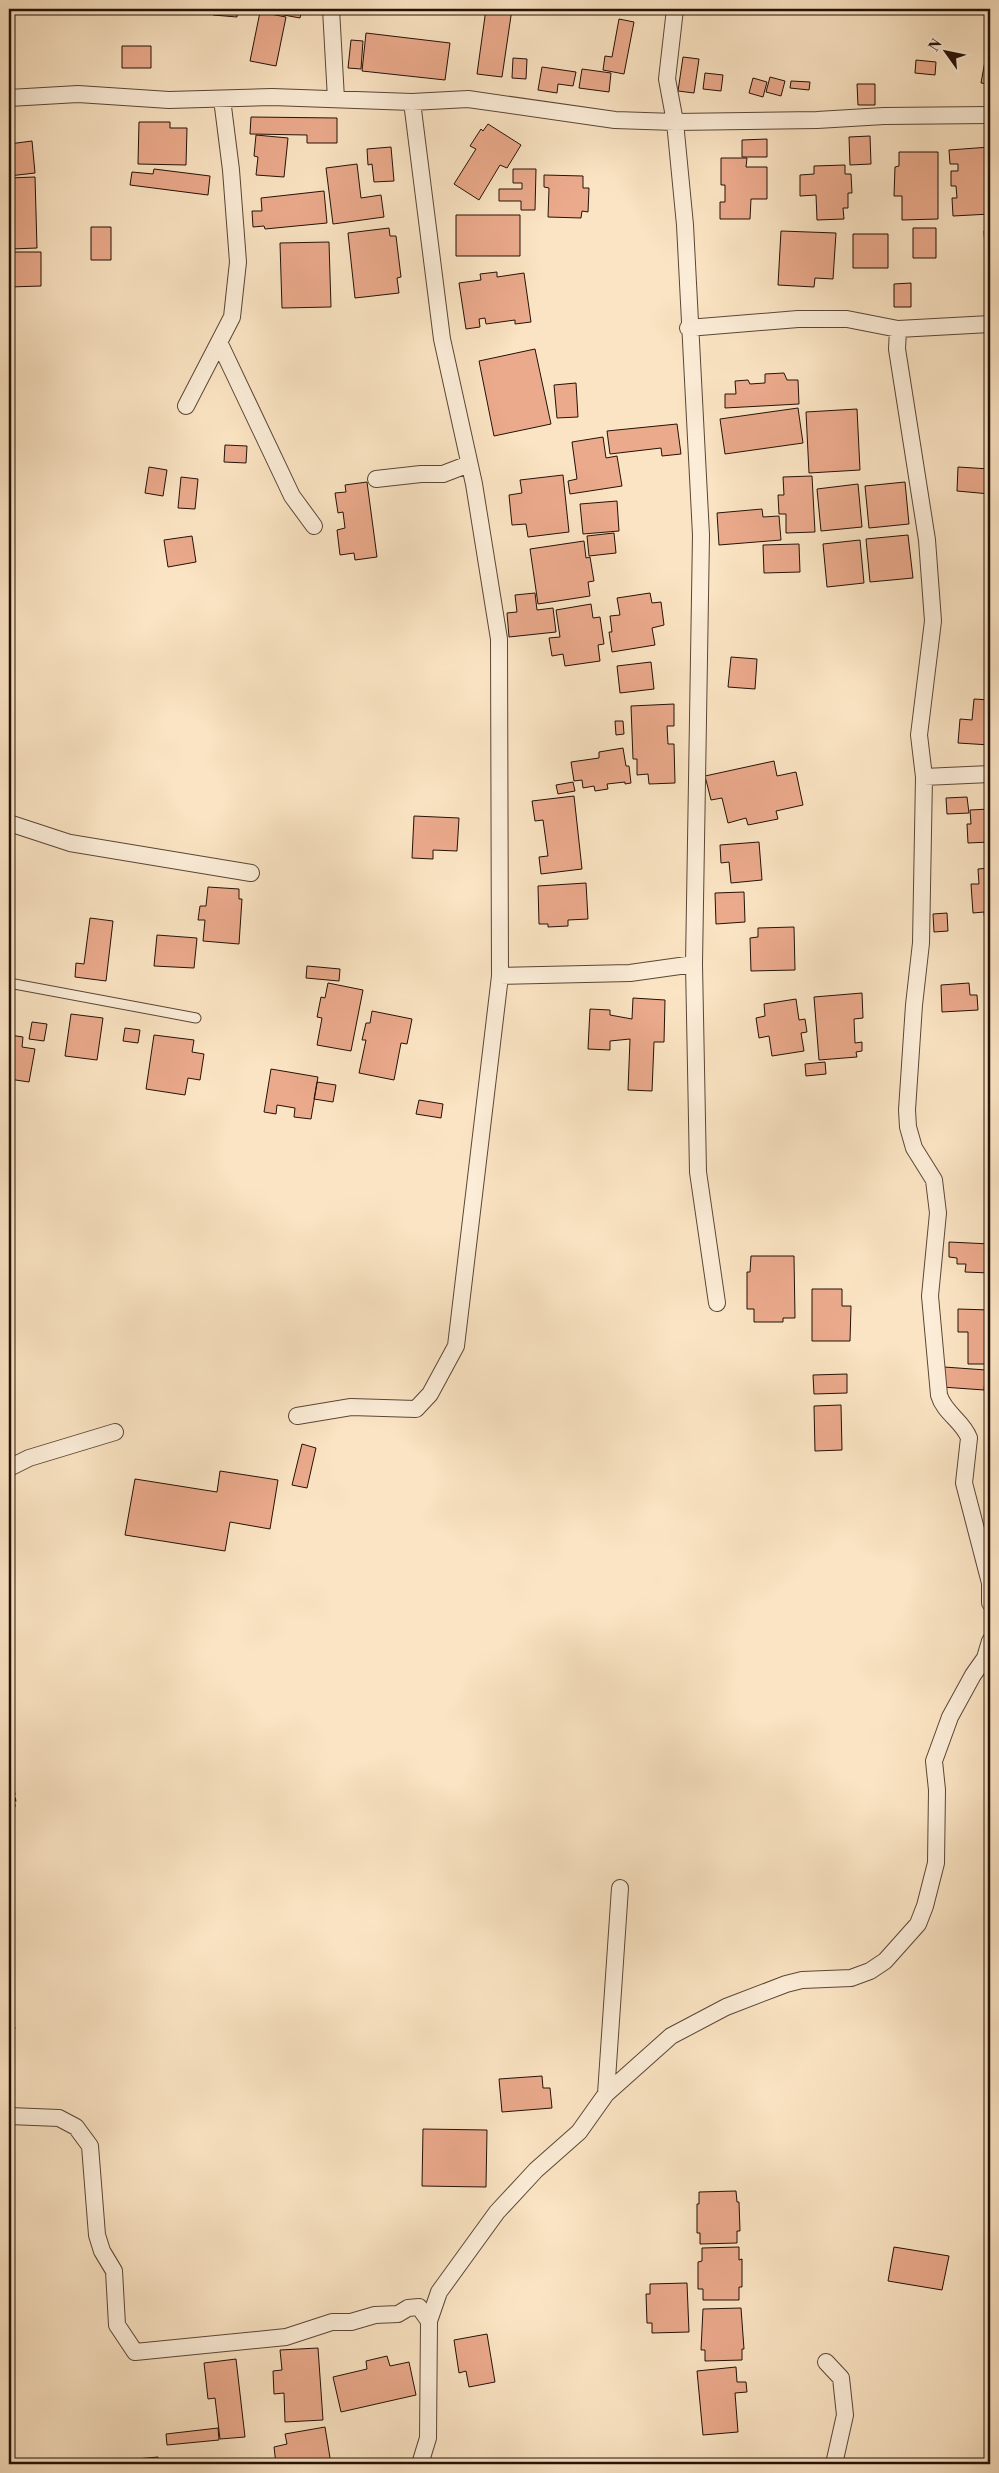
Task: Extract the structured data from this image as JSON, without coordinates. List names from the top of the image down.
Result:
{
  "north": "top left"
}
